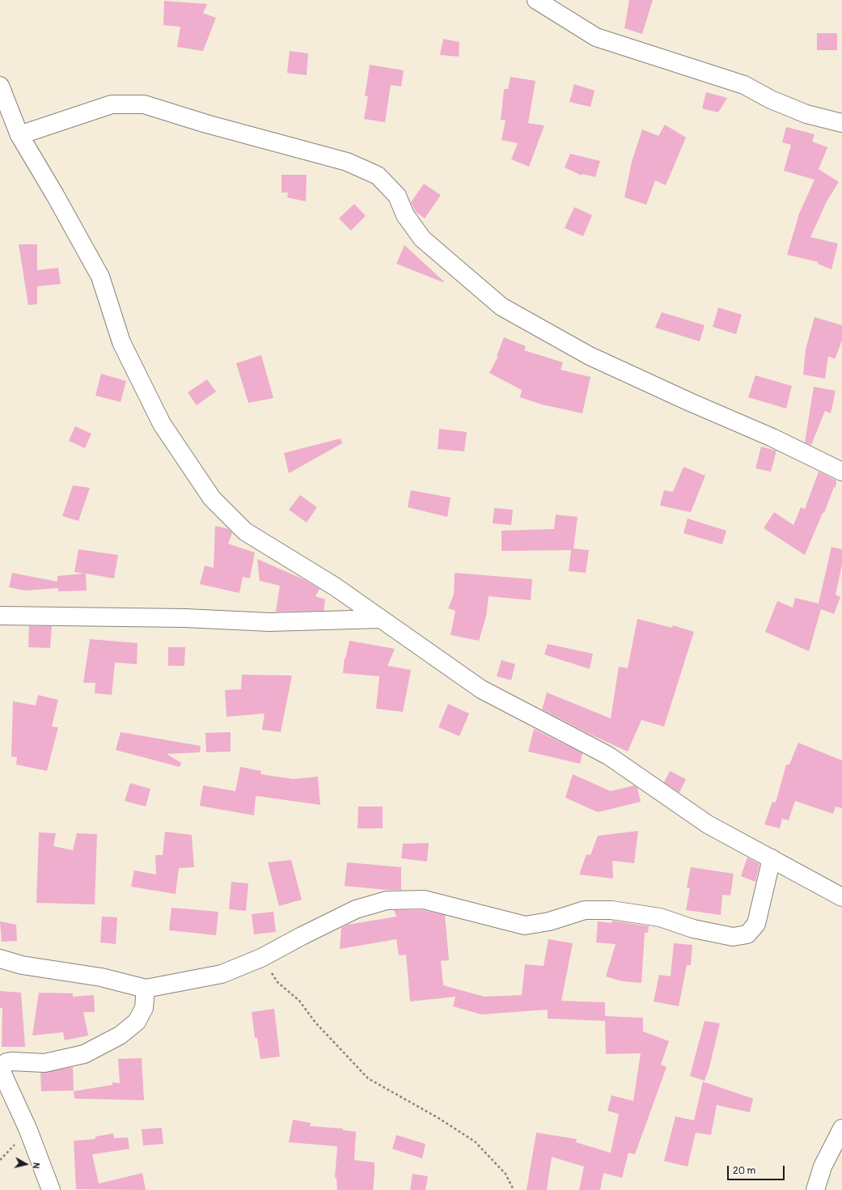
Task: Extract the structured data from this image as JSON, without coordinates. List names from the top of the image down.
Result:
{
  "scale_bar": "20 m",
  "north": "right"
}
